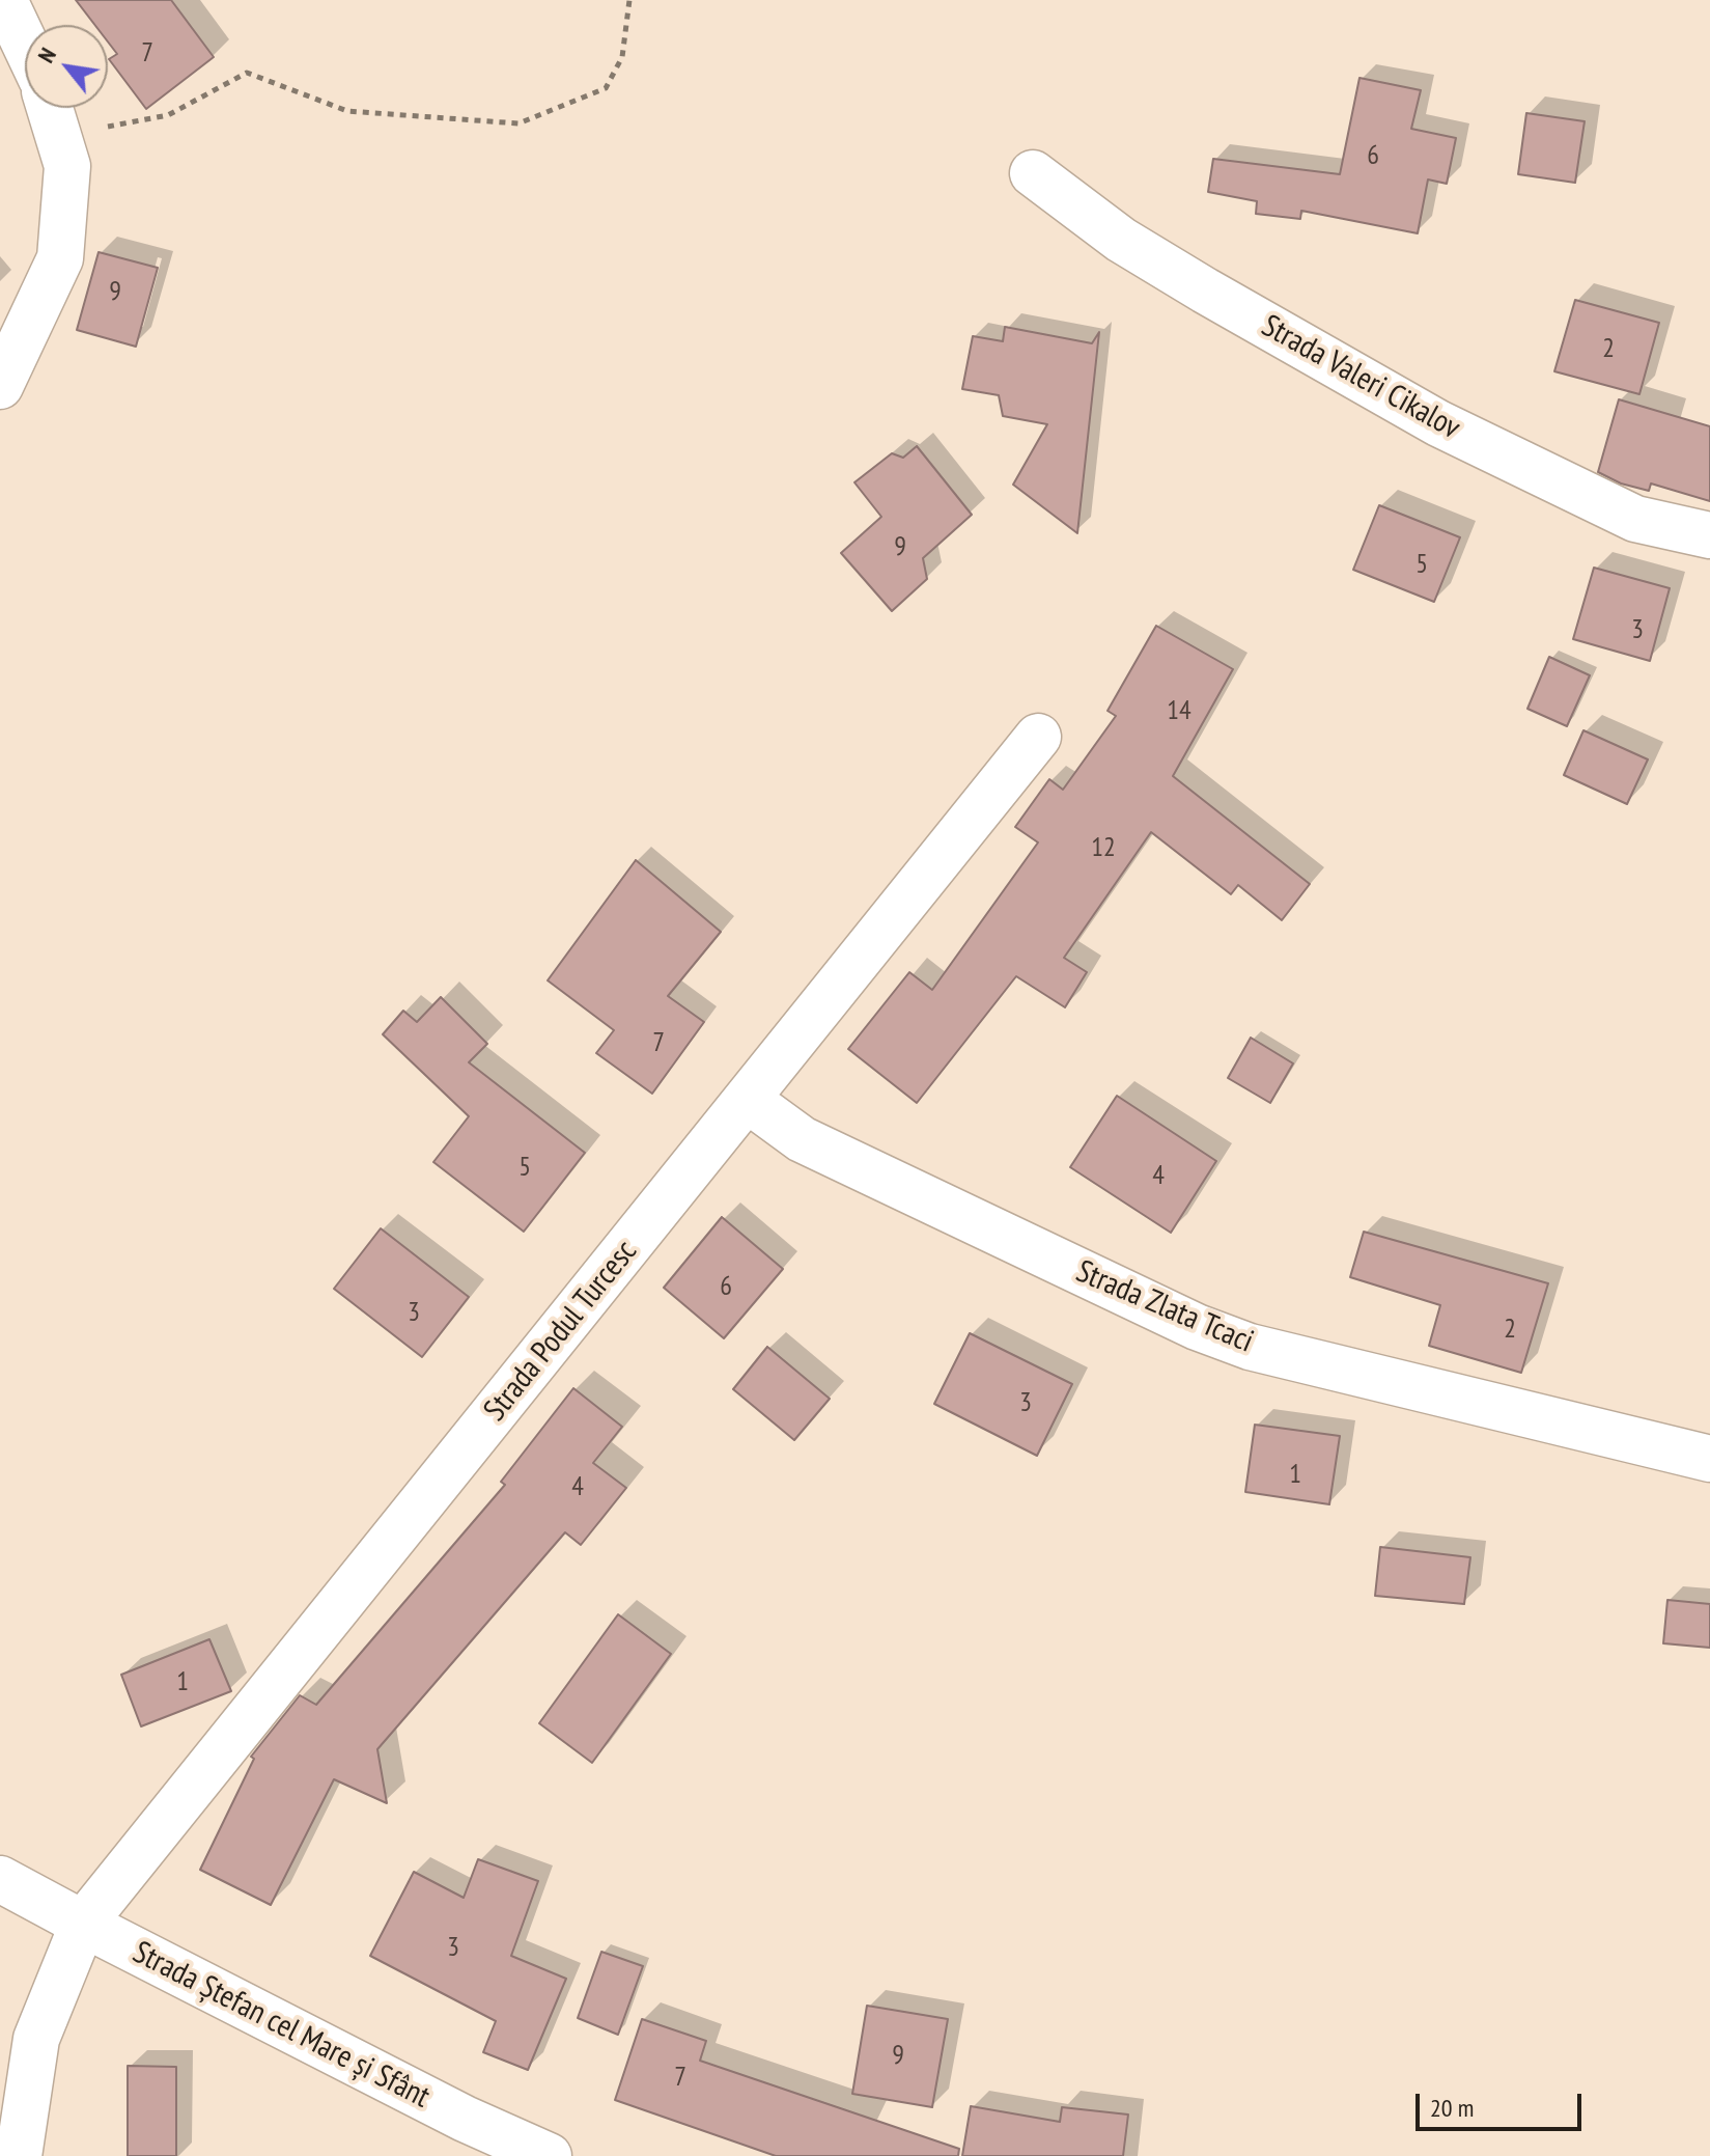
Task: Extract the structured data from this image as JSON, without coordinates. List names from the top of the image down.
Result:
{
  "streets": {
    "street": [
      "Strada Valeri Cikalov",
      "Strada Zlata Tcaci",
      "Strada Podul Turcesc",
      "Strada Ștefan cel Mare și Sfânt"
    ]
  },
  "crossings": [
    ["Strada Zlata Tcaci", "Strada Podul Turcesc"],
    ["Strada Podul Turcesc", "Strada Ștefan cel Mare și Sfânt"]
  ],
  "house_numbers": [
    "7",
    "6",
    "9",
    "2",
    "9",
    "5",
    "3",
    "14",
    "12",
    "7",
    "5",
    "4",
    "6",
    "3",
    "2",
    "3",
    "1",
    "4",
    "1",
    "3",
    "9",
    "7"
  ],
  "scale_bar": "20 m",
  "north": "top left"
}
